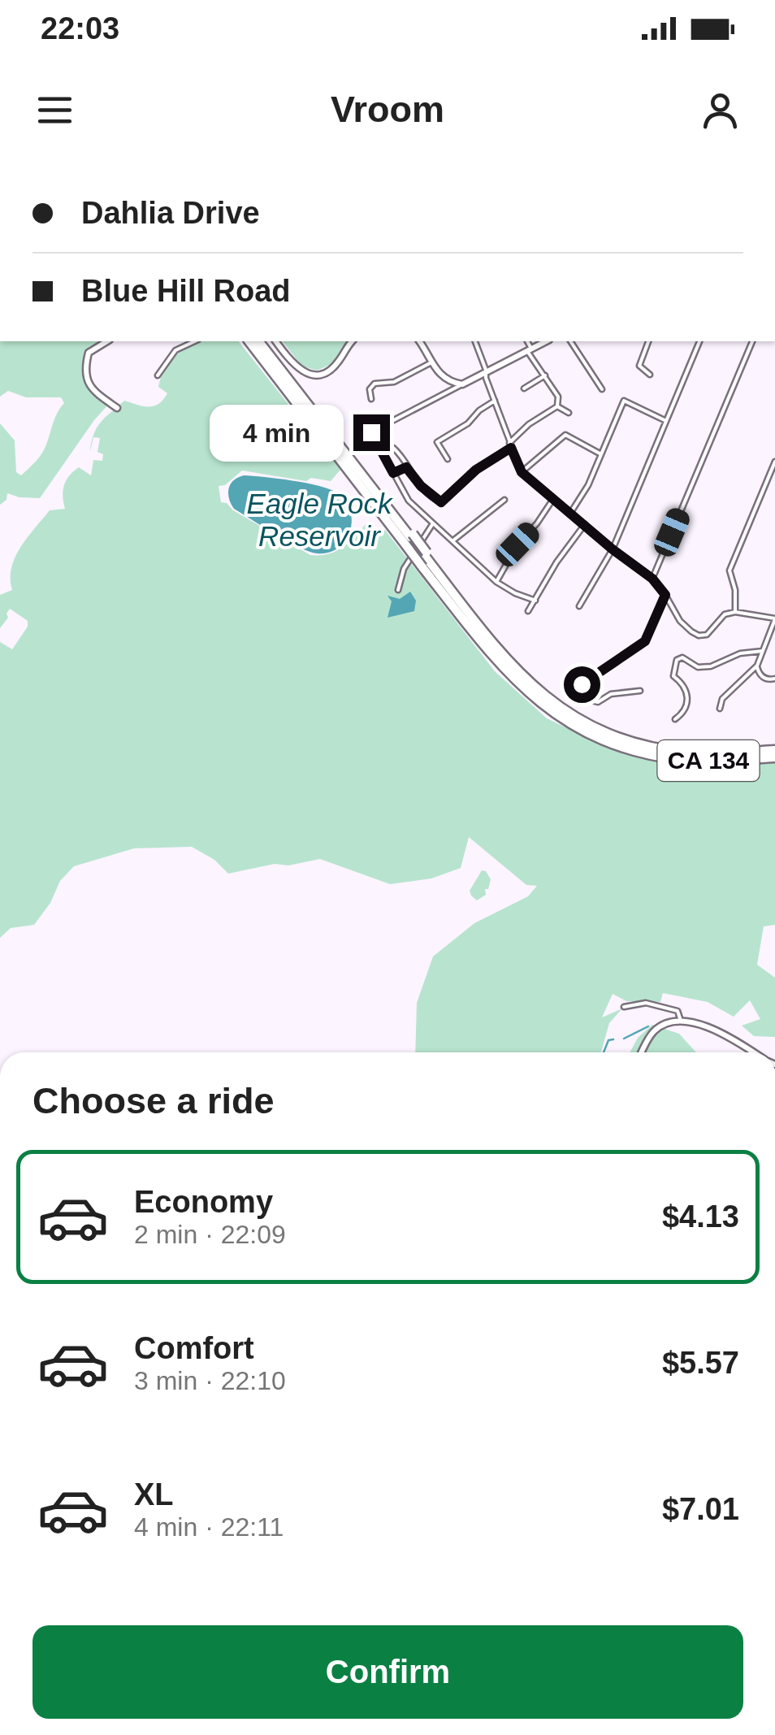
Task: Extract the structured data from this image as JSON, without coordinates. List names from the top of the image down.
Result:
{
  "streets": {
    "highway": ["CA 134"]
  },
  "water": ["Eagle Rock Reservoir"],
  "page": {
    "status": "22:03",
    "header": "Vroom",
    "banner": ["Dahlia Drive", "Blue Hill Road"],
    "bubble": "4 min",
    "heading": "Choose a ride",
    "list": [
      {
        "name": "Economy",
        "note": "2 min · 22:09",
        "value": "$4.13"
      },
      {
        "name": "Comfort",
        "note": "3 min · 22:10",
        "value": "$5.57"
      },
      {
        "name": "XL",
        "note": "4 min · 22:11",
        "value": "$7.01"
      }
    ],
    "buttons": "Confirm"
  }
}
